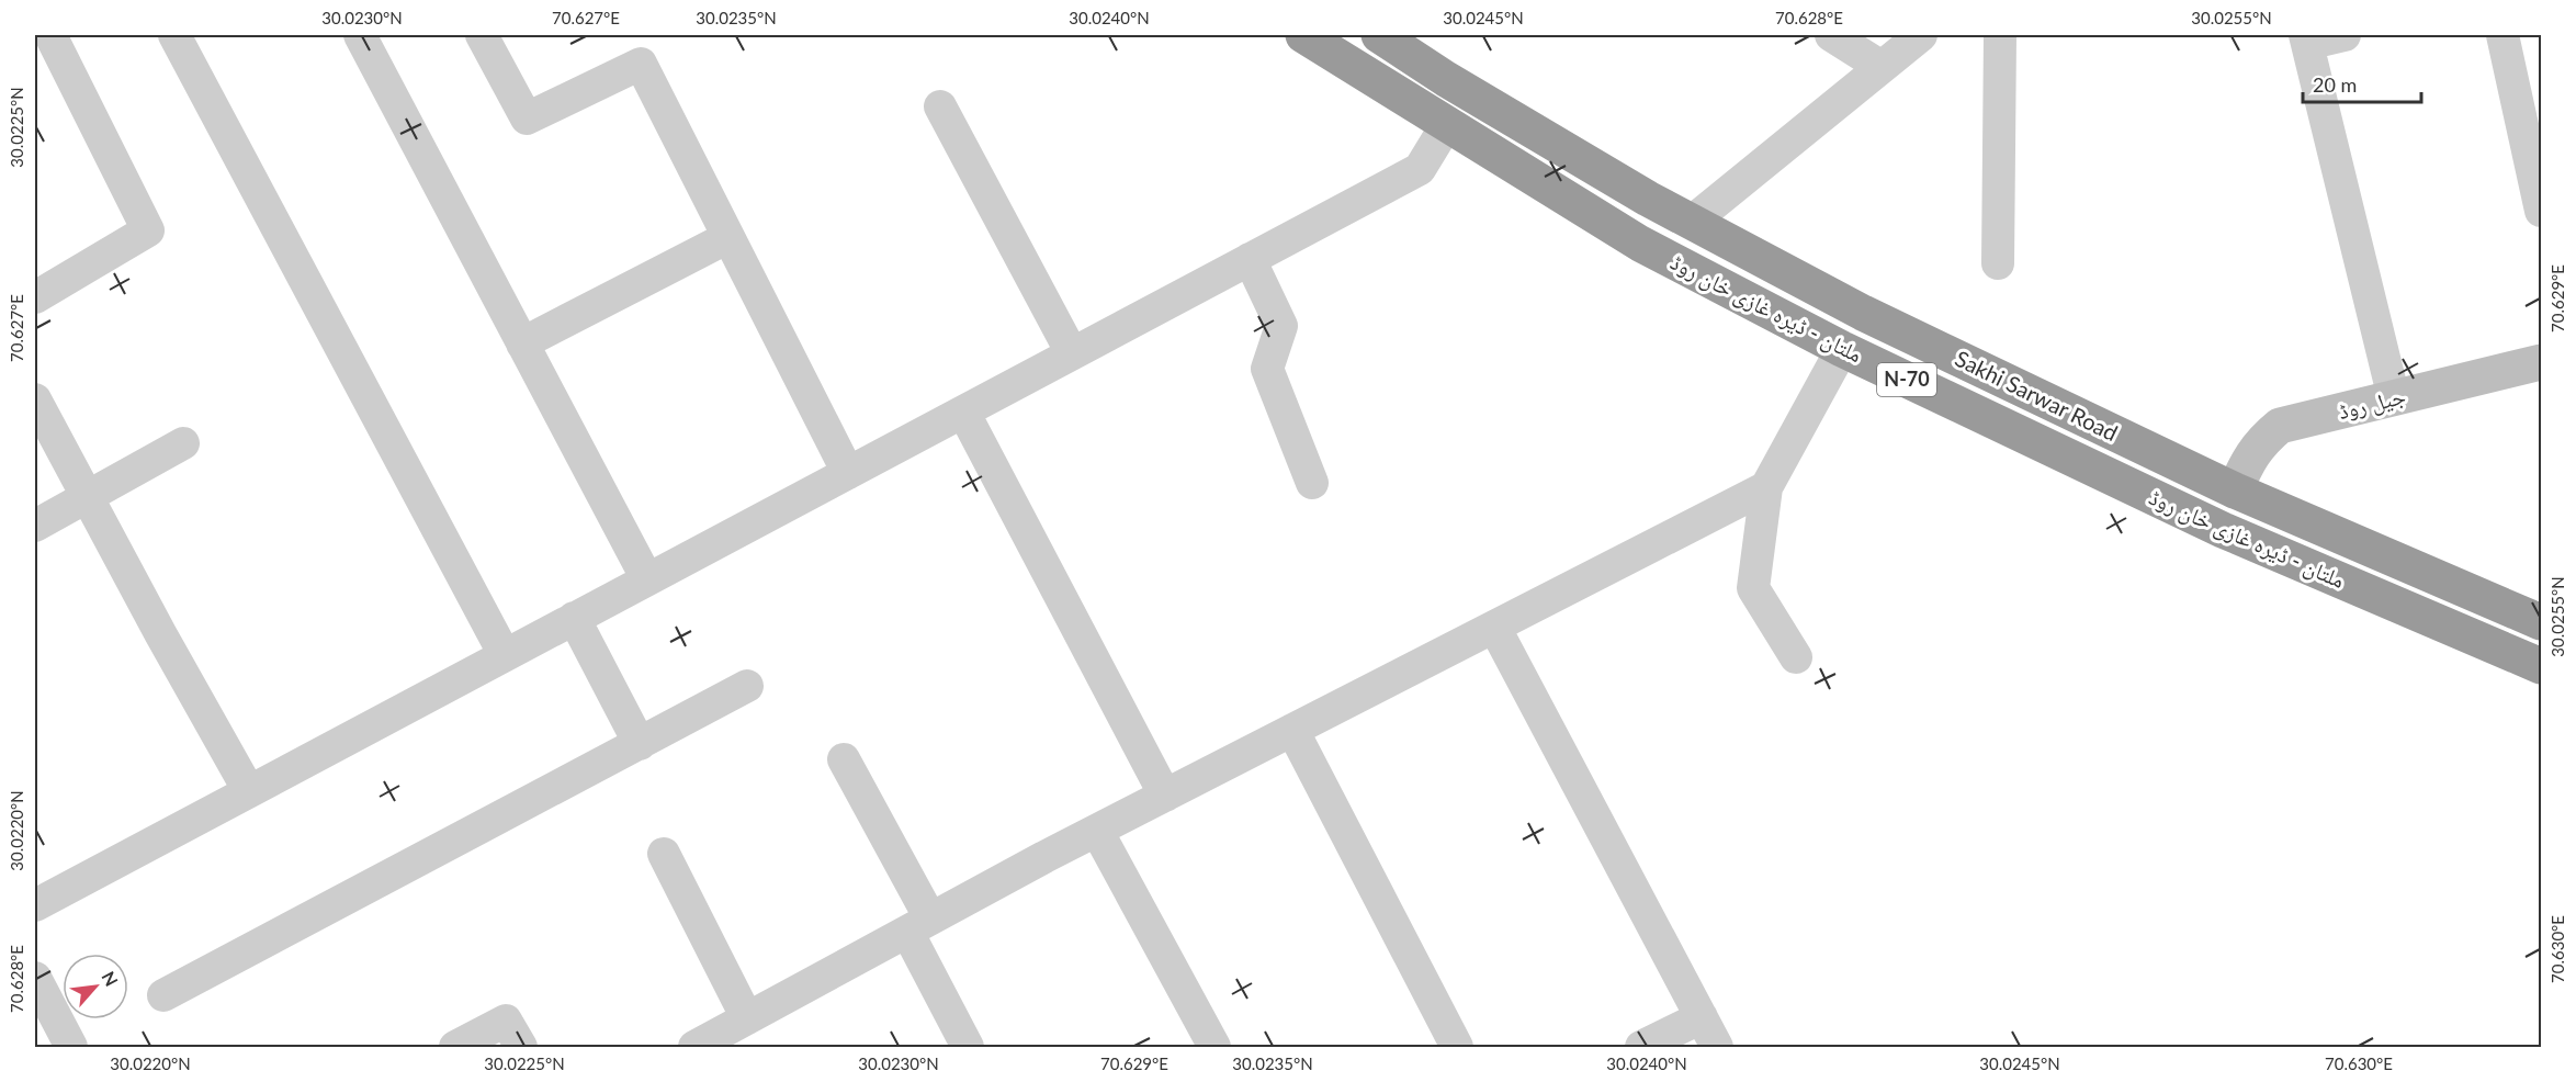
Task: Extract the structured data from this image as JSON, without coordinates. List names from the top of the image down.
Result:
{
  "streets": {
    "highway": ["ملتان - ڈیرہ غازی خان روڈ", "N-70", "Sakhi Sarwar Road"],
    "main road": ["جیل روڈ"]
  },
  "crossings": [
    ["Sakhi Sarwar Road", "جیل روڈ"]
  ],
  "scale_bar": "20 m",
  "north": "top right",
  "coordinates": [
    "30.0230°N",
    "70.627°E",
    "30.0235°N",
    "30.0240°N",
    "30.0245°N",
    "70.628°E",
    "30.0255°N",
    "30.0225°N",
    "70.629°E",
    "30.0220°N",
    "70.630°E"
  ]
}
